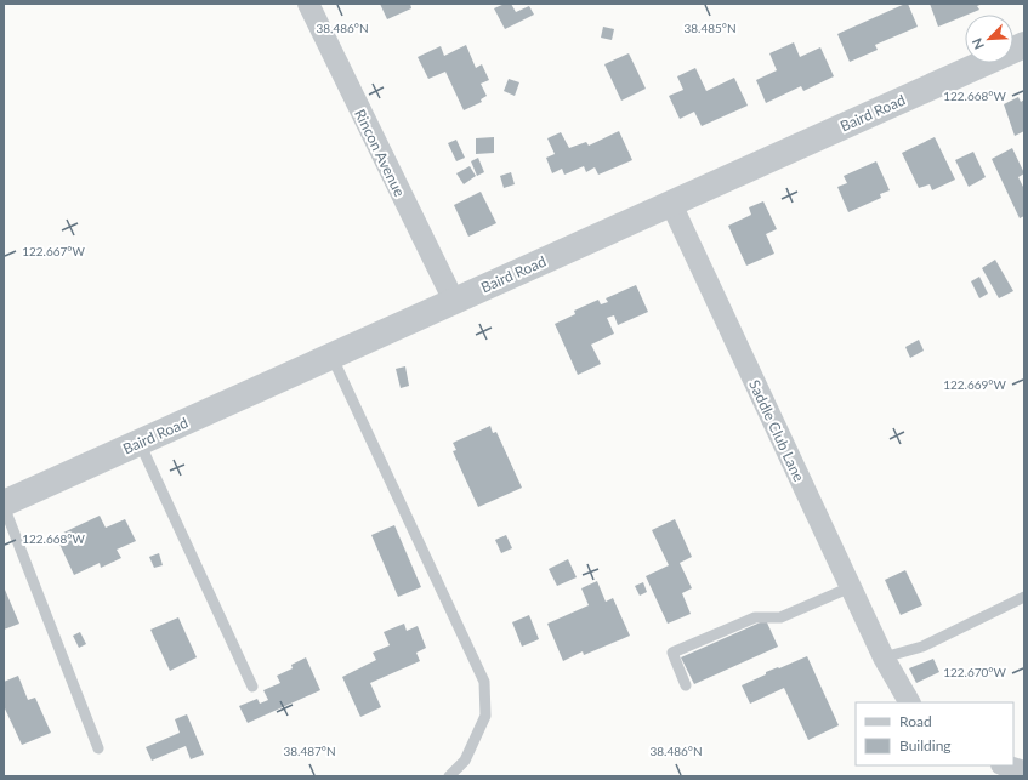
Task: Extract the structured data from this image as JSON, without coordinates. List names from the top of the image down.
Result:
{
  "streets": {
    "street": ["Baird Road", "Rincon Avenue", "Saddle Club Lane"]
  },
  "crossings": [
    ["Baird Road", "Rincon Avenue"],
    ["Baird Road", "Saddle Club Lane"]
  ],
  "legend": ["Road", "Building"],
  "north": "bottom left",
  "coordinates": [
    "38.486°N",
    "38.485°N",
    "122.668°W",
    "122.667°W",
    "122.669°W",
    "122.670°W",
    "38.487°N"
  ]
}
